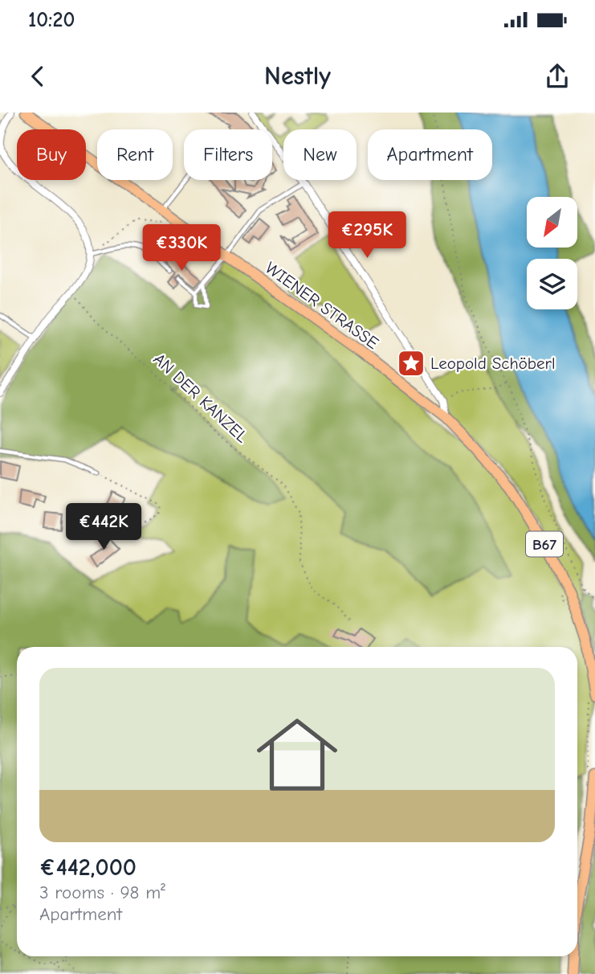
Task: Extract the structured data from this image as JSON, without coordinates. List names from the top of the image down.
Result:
{
  "streets": {
    "main road": ["WIENER STRASSE", "B67"],
    "path": ["AN DER KANZEL"]
  },
  "places": {
    "place": ["Leopold Schöberl"]
  },
  "north": "bottom left",
  "page": {
    "status": "10:20",
    "header": "Nestly",
    "chip": [
      "Buy",
      "Rent",
      "Filters",
      "New",
      "Apartment"
    ],
    "price": ["€295K", "€330K", "€442K"],
    "list": [
      {
        "name": "€442,000",
        "note": "3 rooms · 98 m² · Apartment"
      }
    ]
  }
}
